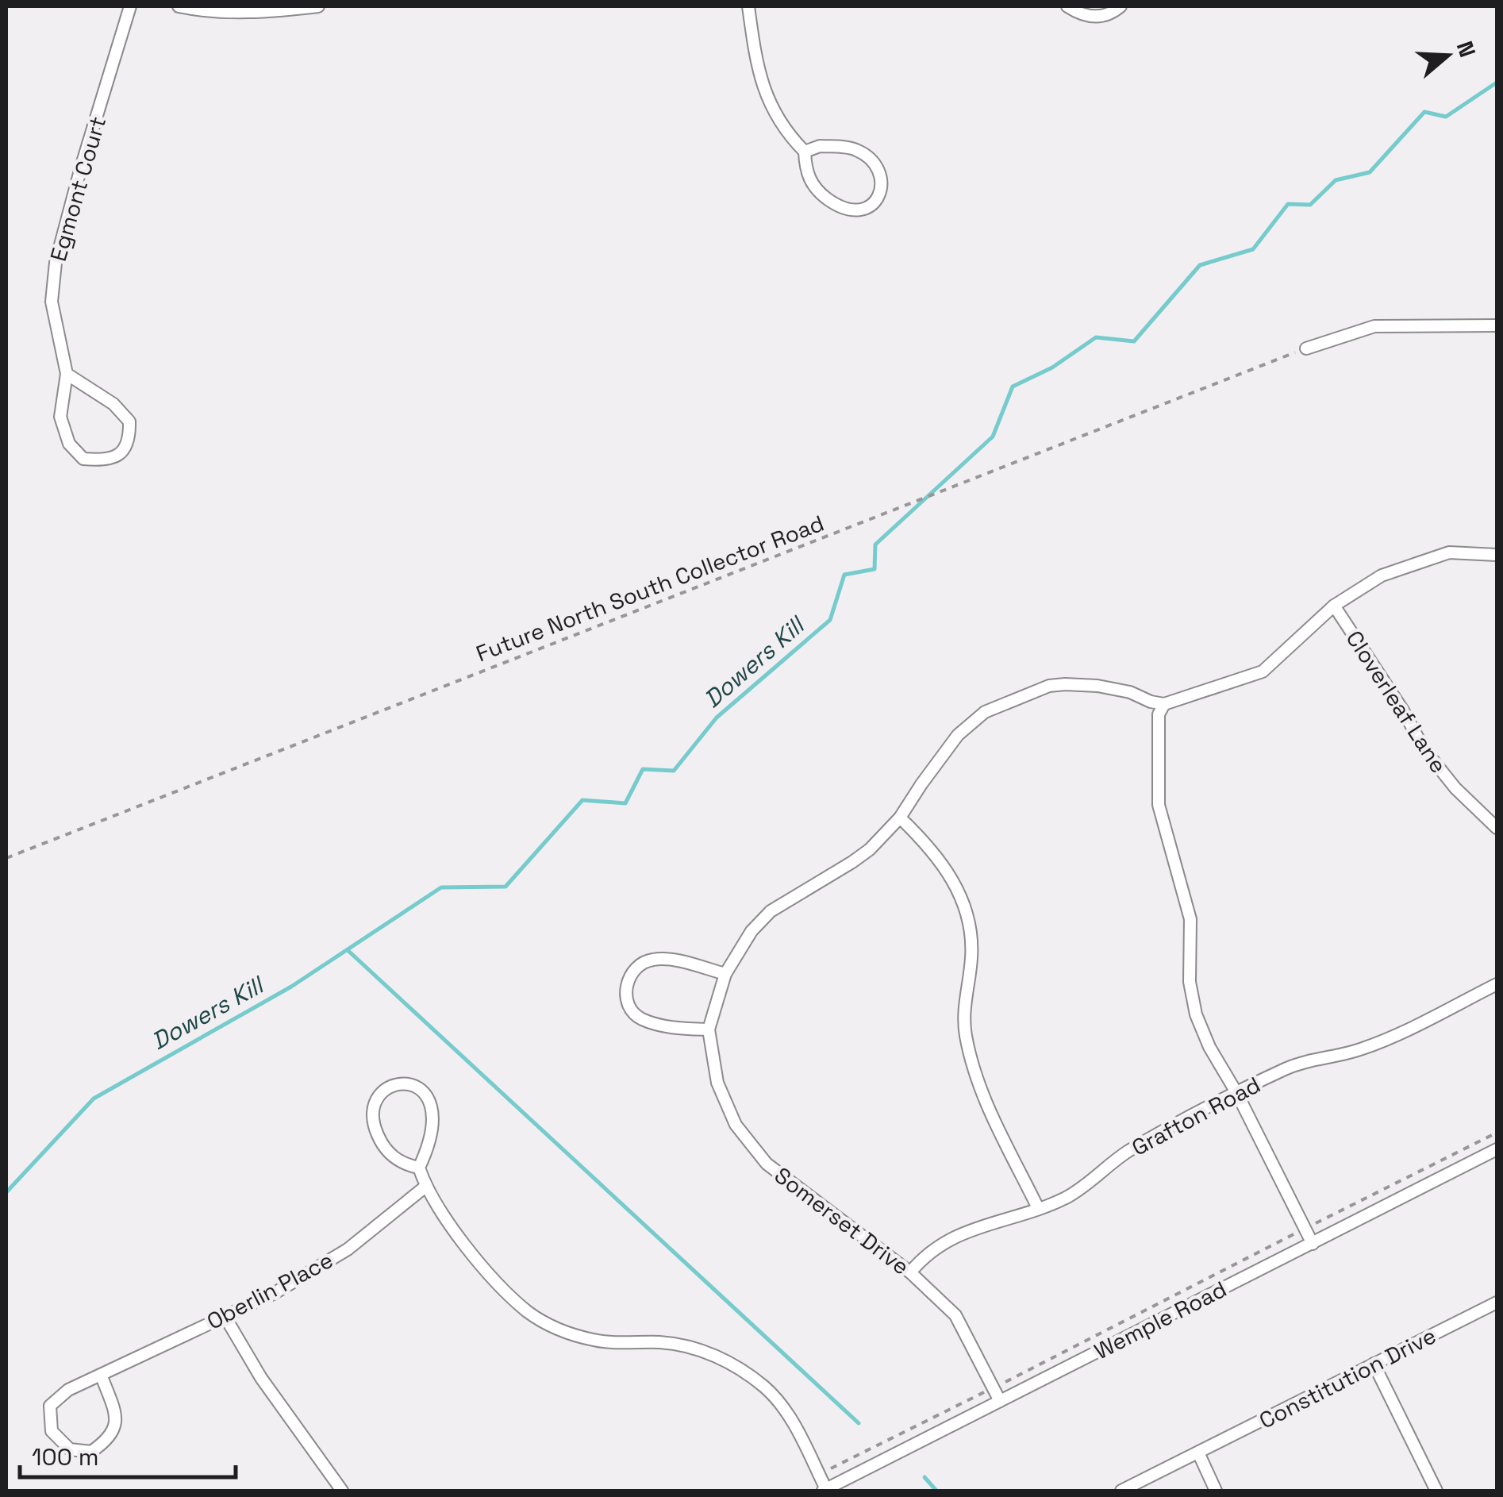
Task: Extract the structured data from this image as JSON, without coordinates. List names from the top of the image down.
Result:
{
  "streets": {
    "street": [
      "Egmont Court",
      "Cloverleaf Lane",
      "Grafton Road",
      "Somerset Drive",
      "Oberlin Place",
      "Wemple Road",
      "Constitution Drive"
    ],
    "path": ["Future North South Collector Road"]
  },
  "crossings": [
    ["Grafton Road", "Somerset Drive"],
    ["Somerset Drive", "Wemple Road"]
  ],
  "water": ["Dowers Kill"],
  "scale_bar": "100 m",
  "north": "right"
}
